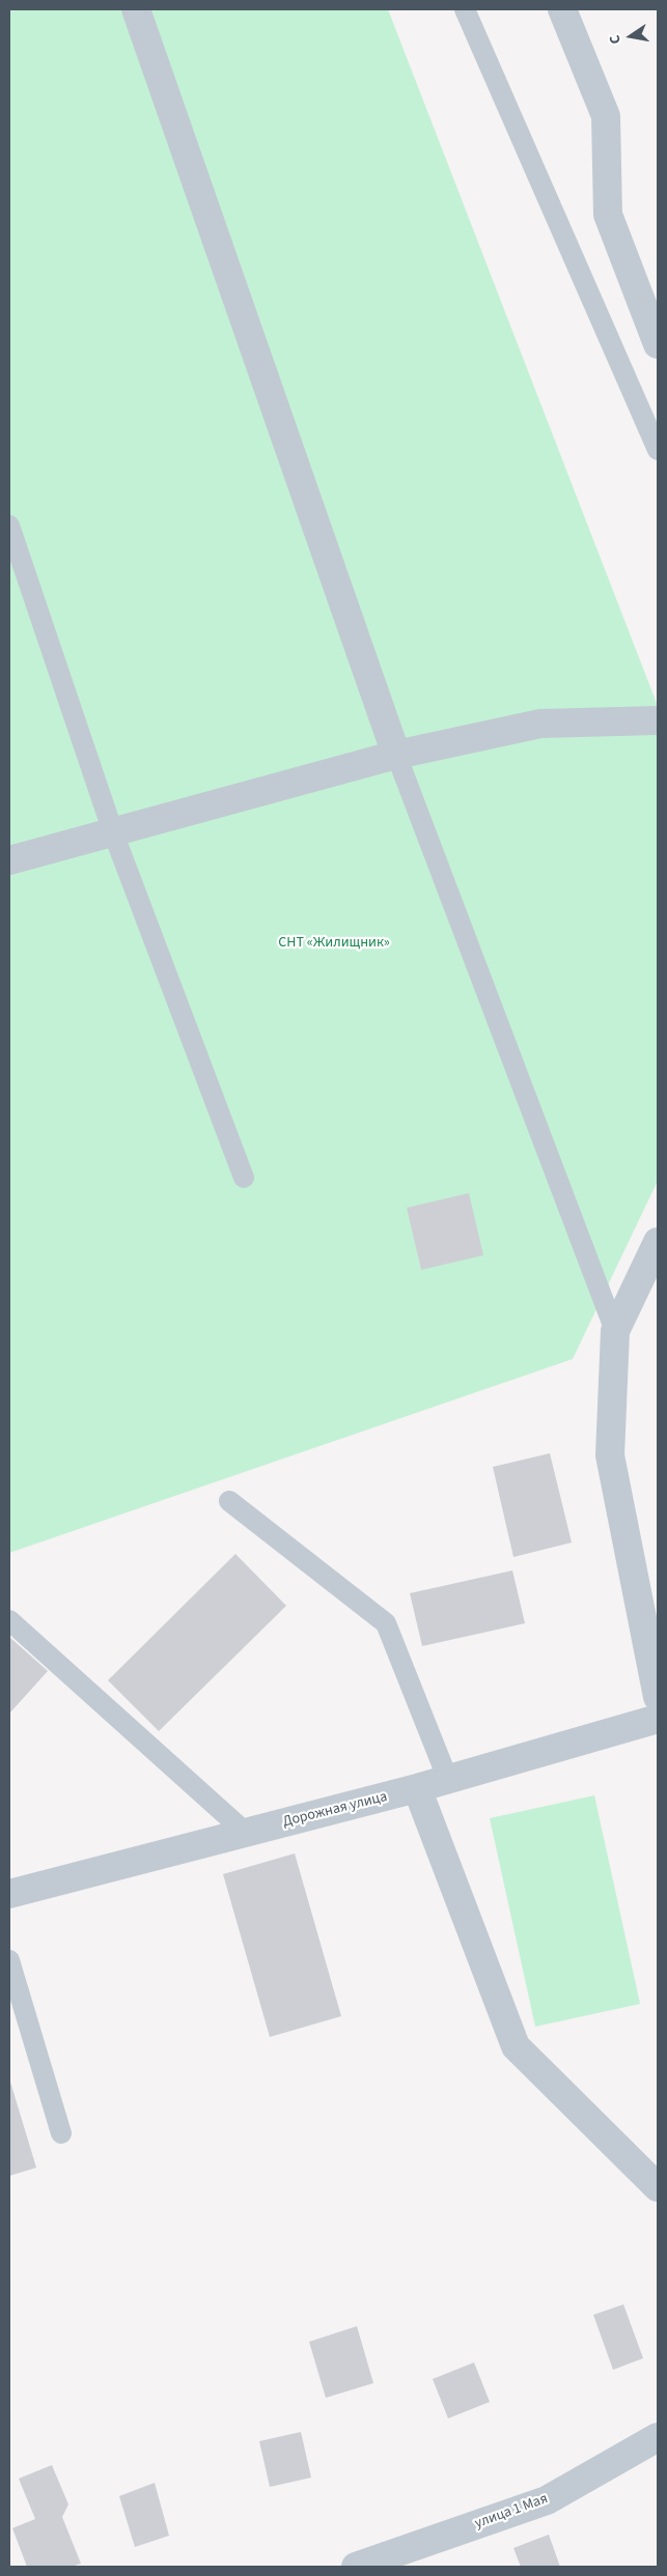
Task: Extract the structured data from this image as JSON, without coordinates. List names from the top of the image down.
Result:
{
  "streets": {
    "street": ["Дорожная улица", "улица 1 Мая"]
  },
  "parks": ["СНТ «Жилищник»"],
  "north": "left"
}
